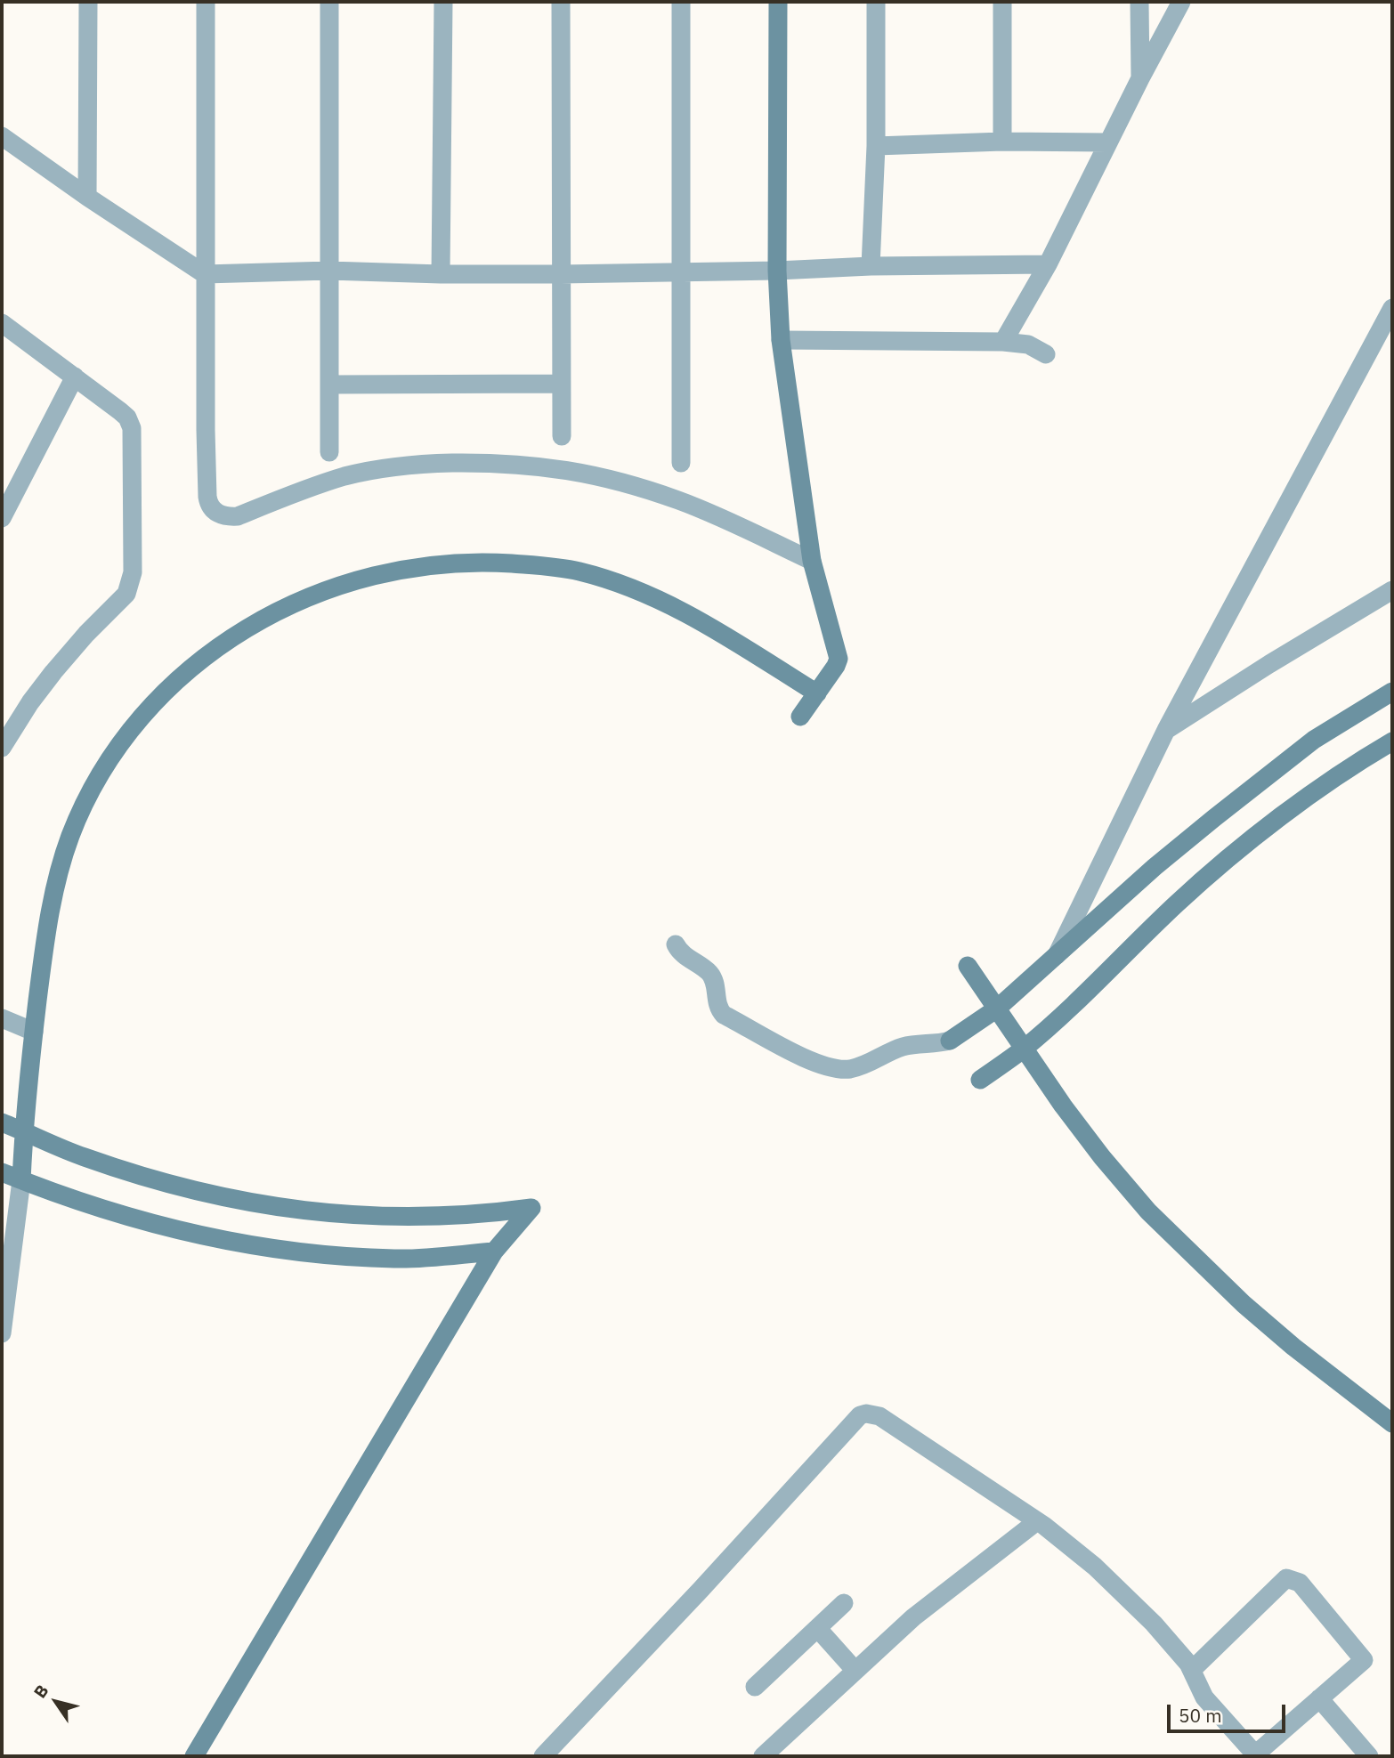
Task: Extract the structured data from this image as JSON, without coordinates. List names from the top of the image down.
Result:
{
  "scale_bar": "50 m",
  "north": "top left"
}
